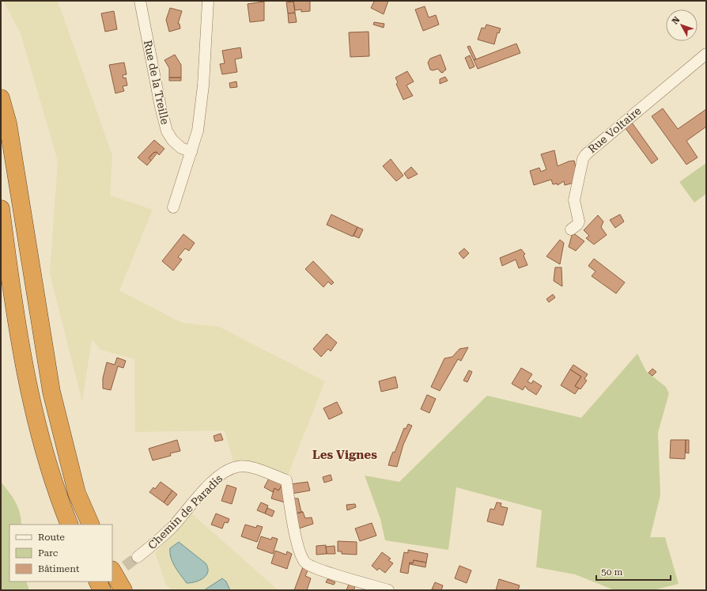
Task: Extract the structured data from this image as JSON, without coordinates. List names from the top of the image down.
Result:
{
  "streets": {
    "street": ["Rue de la Treille", "Rue Voltaire", "Chemin de Paradis"]
  },
  "districts": ["Les Vignes"],
  "legend": ["Route", "Parc", "Bâtiment"],
  "scale_bar": "50 m",
  "north": "top left"
}
